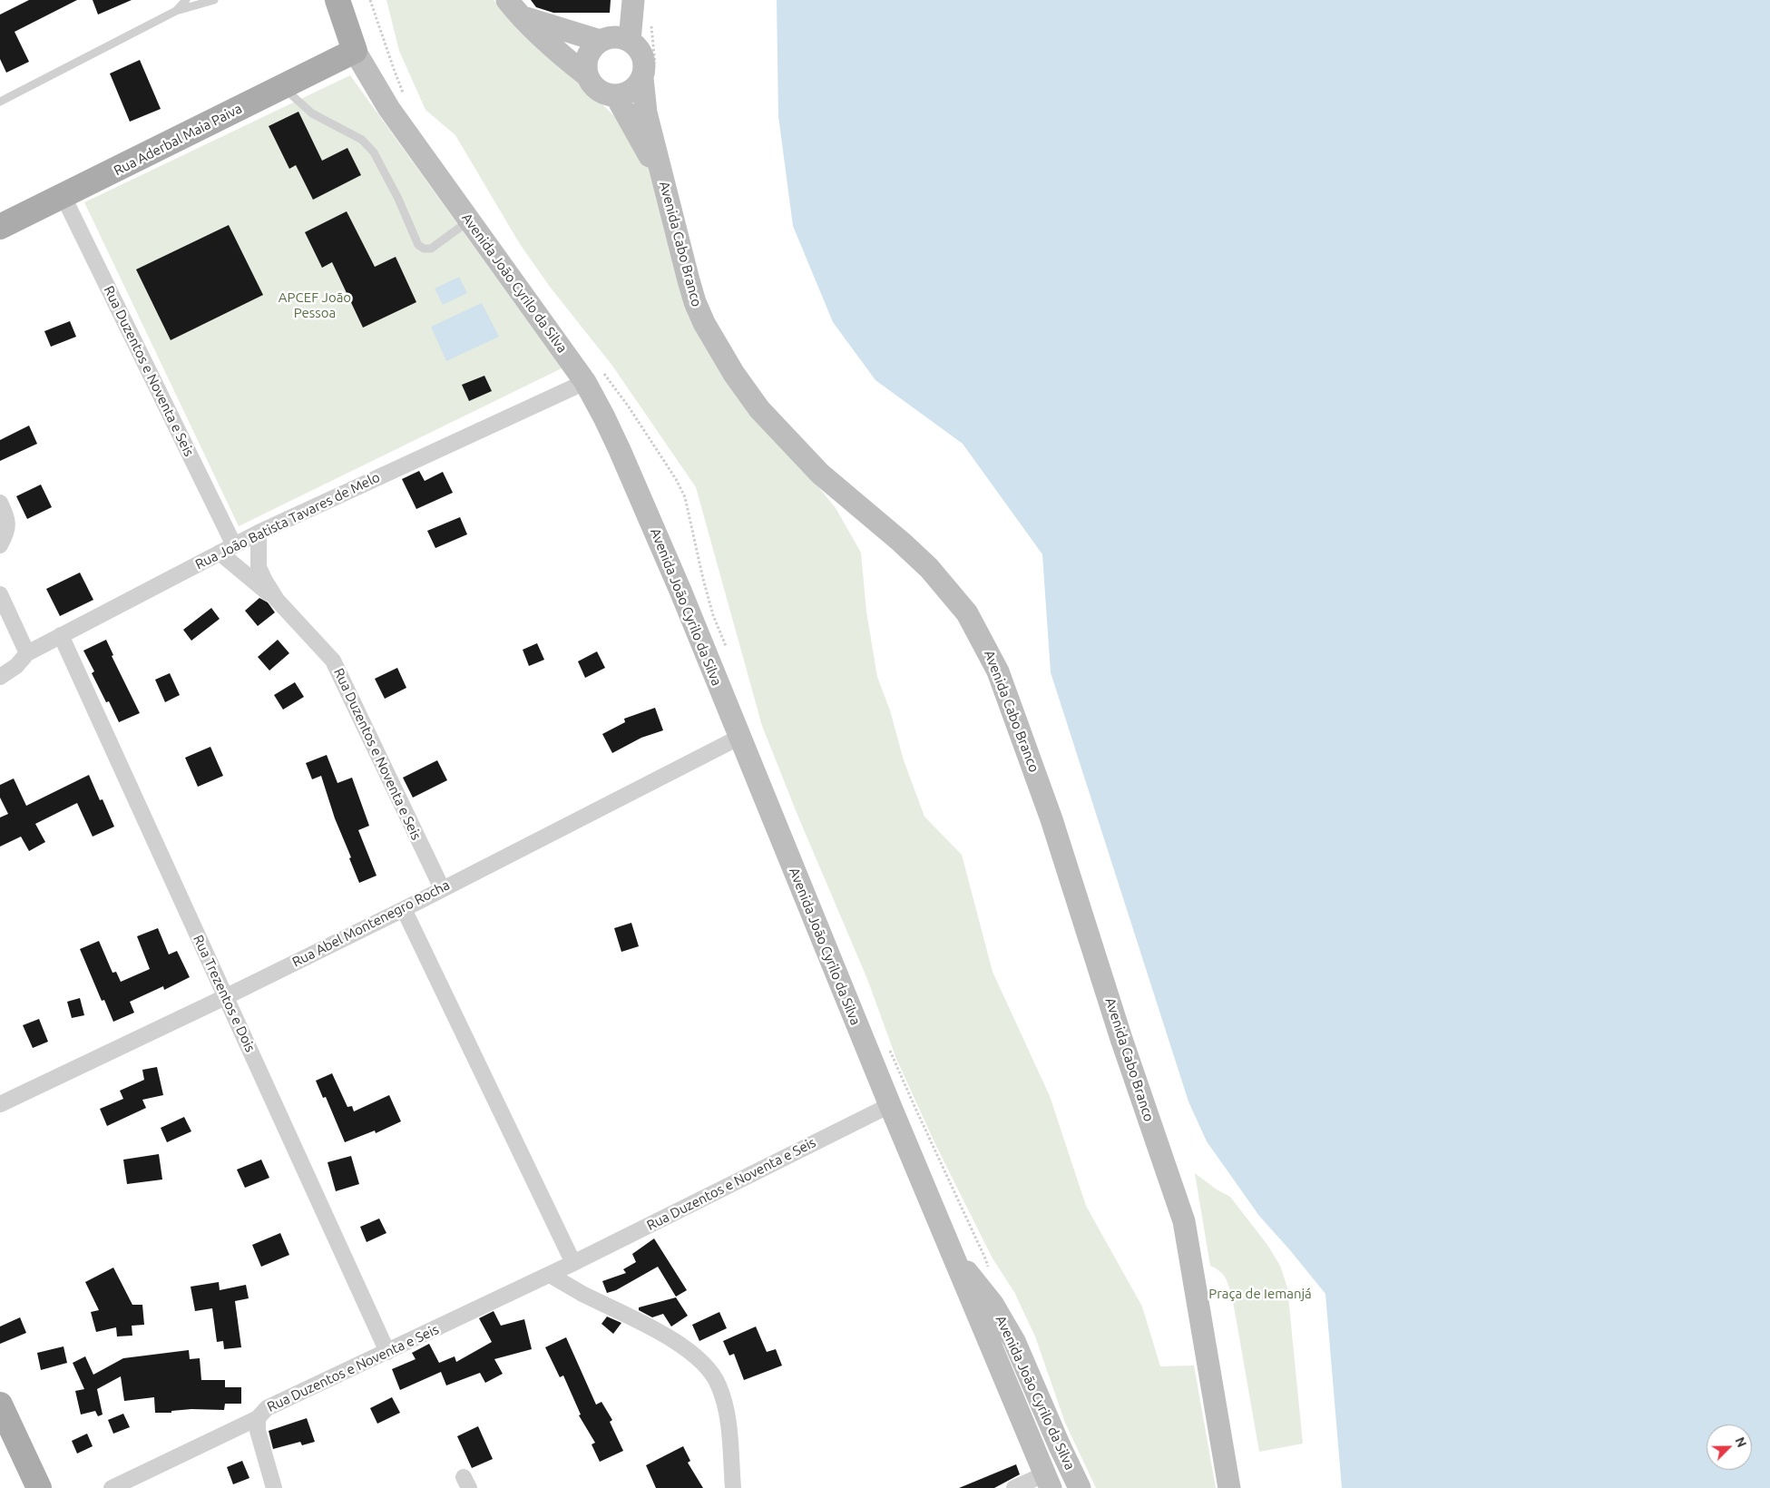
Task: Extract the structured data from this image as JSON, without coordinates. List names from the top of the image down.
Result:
{
  "streets": {
    "main road": ["Rua Aderbal Maia Paiva", "Avenida João Cyrilo da Silva"],
    "street": [
      "Avenida Cabo Branco",
      "Rua Duzentos e Noventa e Seis",
      "Rua João Batista Tavares de Melo",
      "Rua Abel Montenegro Rocha",
      "Rua Trezentos e Dois"
    ]
  },
  "crossings": [
    ["Rua Aderbal Maia Paiva", "Avenida João Cyrilo da Silva"],
    ["Rua Aderbal Maia Paiva", "Rua Duzentos e Noventa e Seis"],
    ["Avenida João Cyrilo da Silva", "Rua Duzentos e Noventa e Seis"],
    ["Avenida João Cyrilo da Silva", "Rua João Batista Tavares de Melo"],
    ["Avenida João Cyrilo da Silva", "Rua Abel Montenegro Rocha"],
    ["Rua Duzentos e Noventa e Seis", "Rua João Batista Tavares de Melo"],
    ["Rua Duzentos e Noventa e Seis", "Rua Abel Montenegro Rocha"],
    ["Rua Duzentos e Noventa e Seis", "Rua Trezentos e Dois"],
    ["Rua João Batista Tavares de Melo", "Rua Trezentos e Dois"],
    ["Rua Abel Montenegro Rocha", "Rua Trezentos e Dois"]
  ],
  "parks": ["APCEF João Pessoa", "Praça de Iemanjá"],
  "north": "top right"
}
